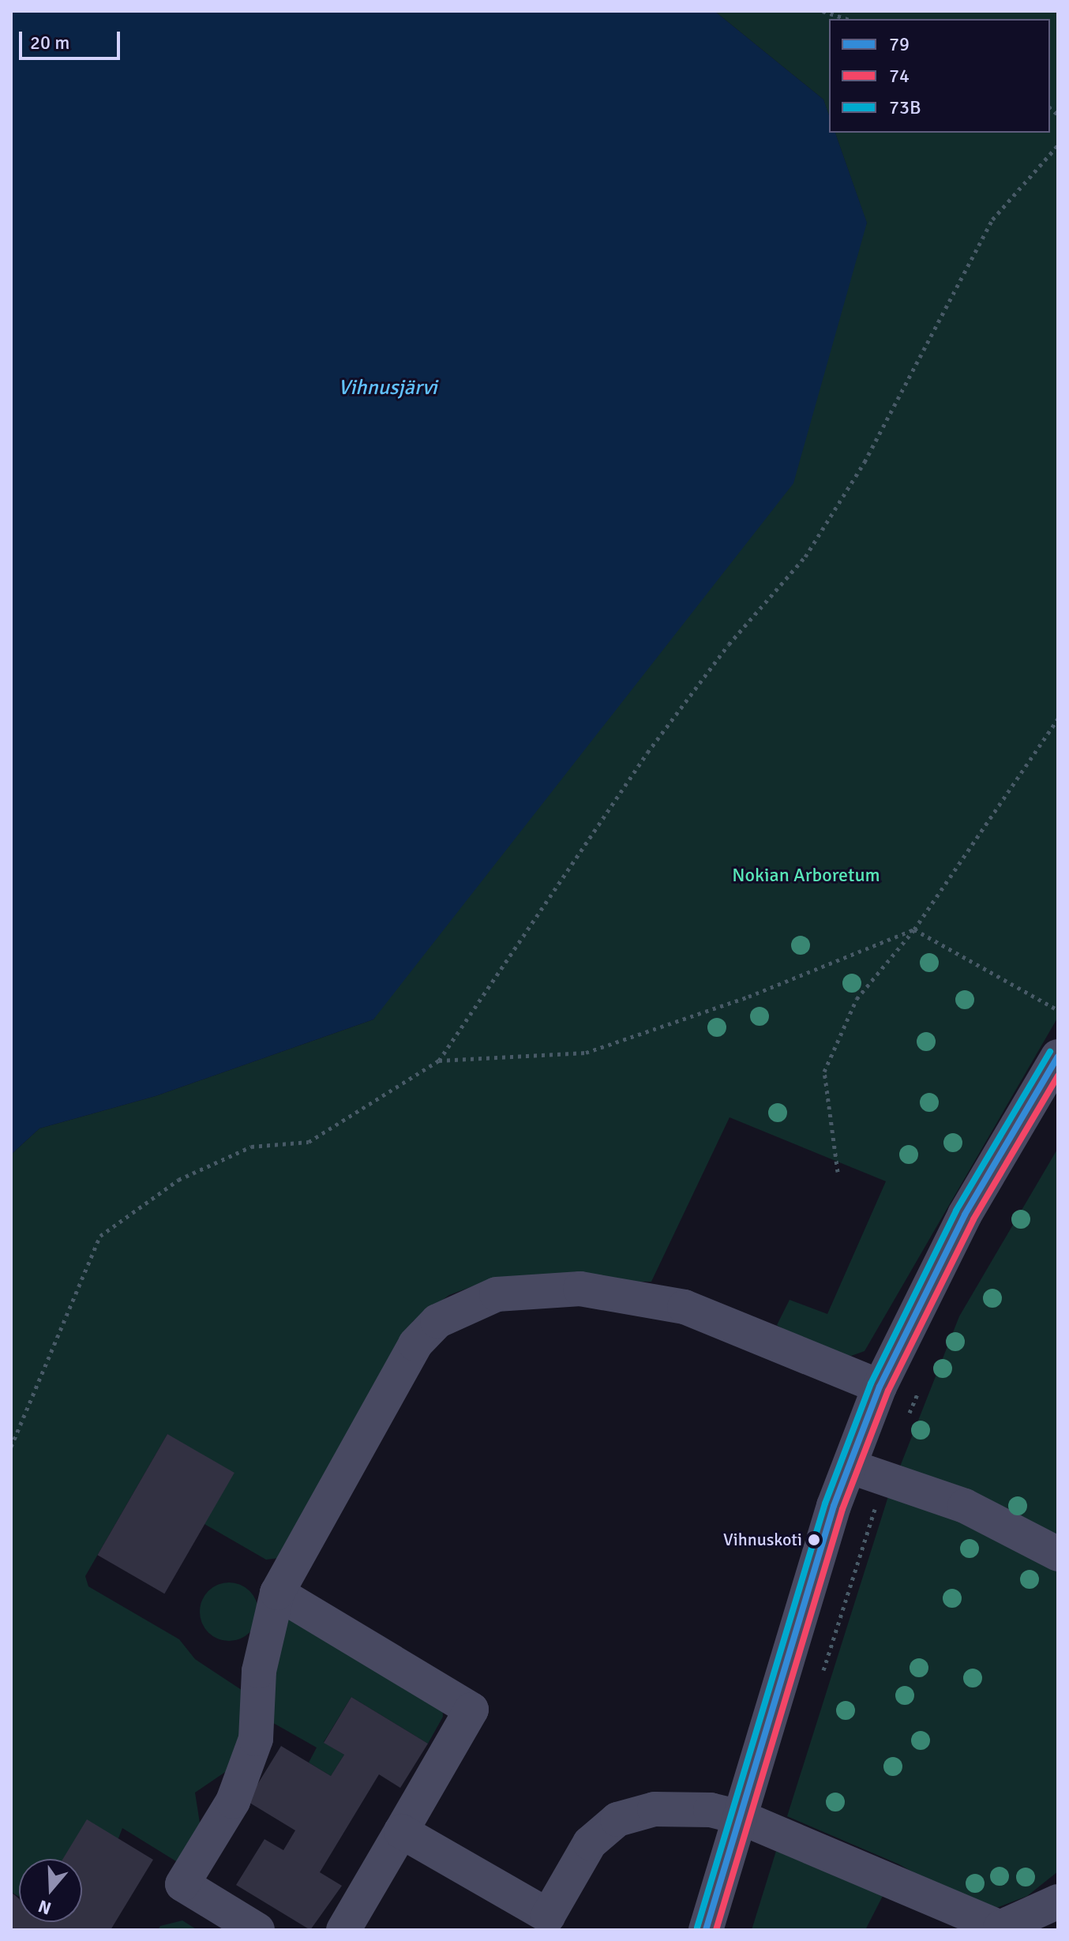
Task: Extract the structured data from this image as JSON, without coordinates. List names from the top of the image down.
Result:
{
  "water": ["Vihnusjärvi"],
  "parks": ["Nokian Arboretum"],
  "places": ["Vihnuskoti"],
  "lines": ["transit line 73B", "transit line 79", "transit line 74"],
  "legend": ["79", "74", "73B"],
  "scale_bar": "20 m",
  "north": "bottom"
}
